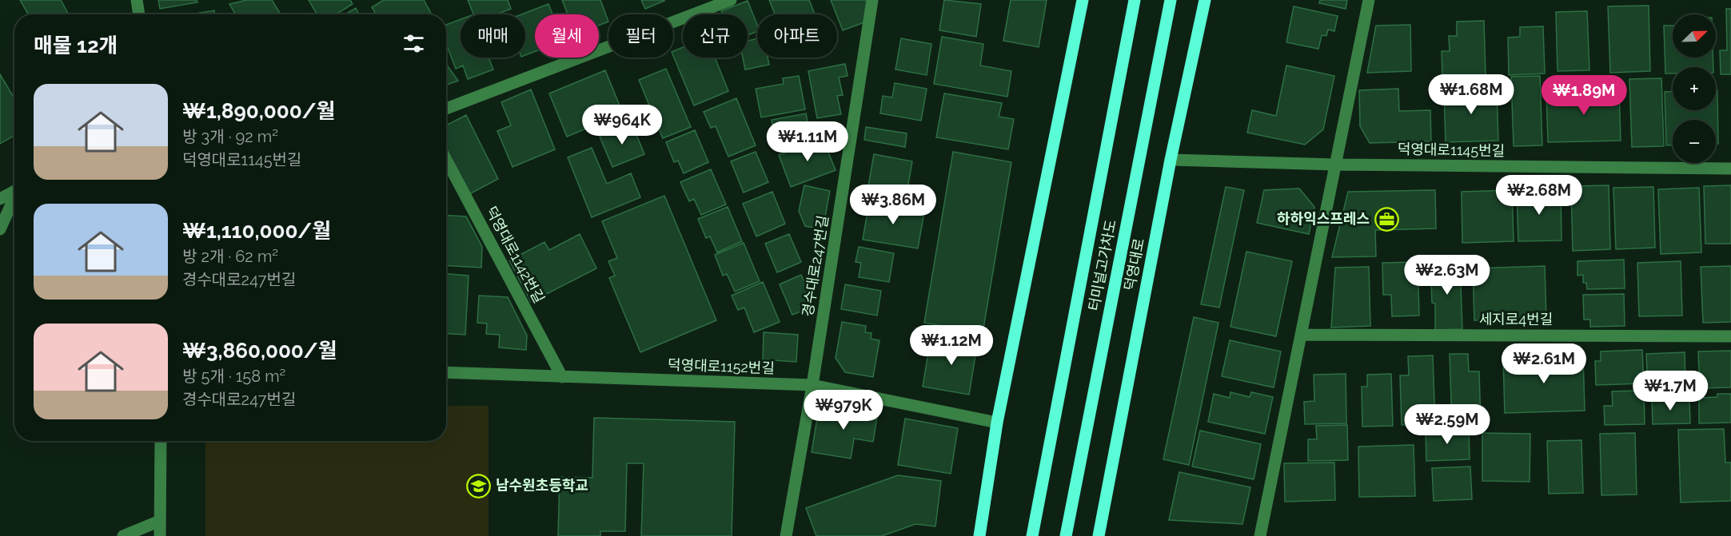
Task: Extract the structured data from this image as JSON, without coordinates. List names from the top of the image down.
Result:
{
  "streets": {
    "main road": ["덕영대로", "터미널고가차도"],
    "street": [
      "덕영대로1145번길",
      "덕영대로1142번길",
      "경수대로247번길",
      "세지로4번길",
      "덕영대로1152번길"
    ]
  },
  "crossings": [
    ["덕영대로1145번길", "덕영대로"],
    ["덕영대로1142번길", "덕영대로1152번길"],
    ["경수대로247번길", "덕영대로1152번길"]
  ],
  "places": {
    "office": ["하하익스프레스"],
    "school or university": ["남수원초등학교"]
  },
  "north": "top right",
  "page": {
    "map_buttons": ["+", "−"],
    "chip": [
      "매매",
      "월세",
      "필터",
      "신규",
      "아파트"
    ],
    "heading": "매물 12개",
    "list": [
      {
        "name": "₩1,890,000/월",
        "note": "방 3개 · 92 m² · 덕영대로1145번길"
      },
      {
        "name": "₩1,110,000/월",
        "note": "방 2개 · 62 m² · 경수대로247번길"
      },
      {
        "name": "₩3,860,000/월",
        "note": "방 5개 · 158 m² · 경수대로247번길"
      }
    ],
    "price": [
      "₩1.68M",
      "₩1.89M",
      "₩964K",
      "₩1.11M",
      "₩2.68M",
      "₩3.86M",
      "₩2.63M",
      "₩1.12M",
      "₩2.61M",
      "₩1.7M",
      "₩979K",
      "₩2.59M"
    ]
  }
}
